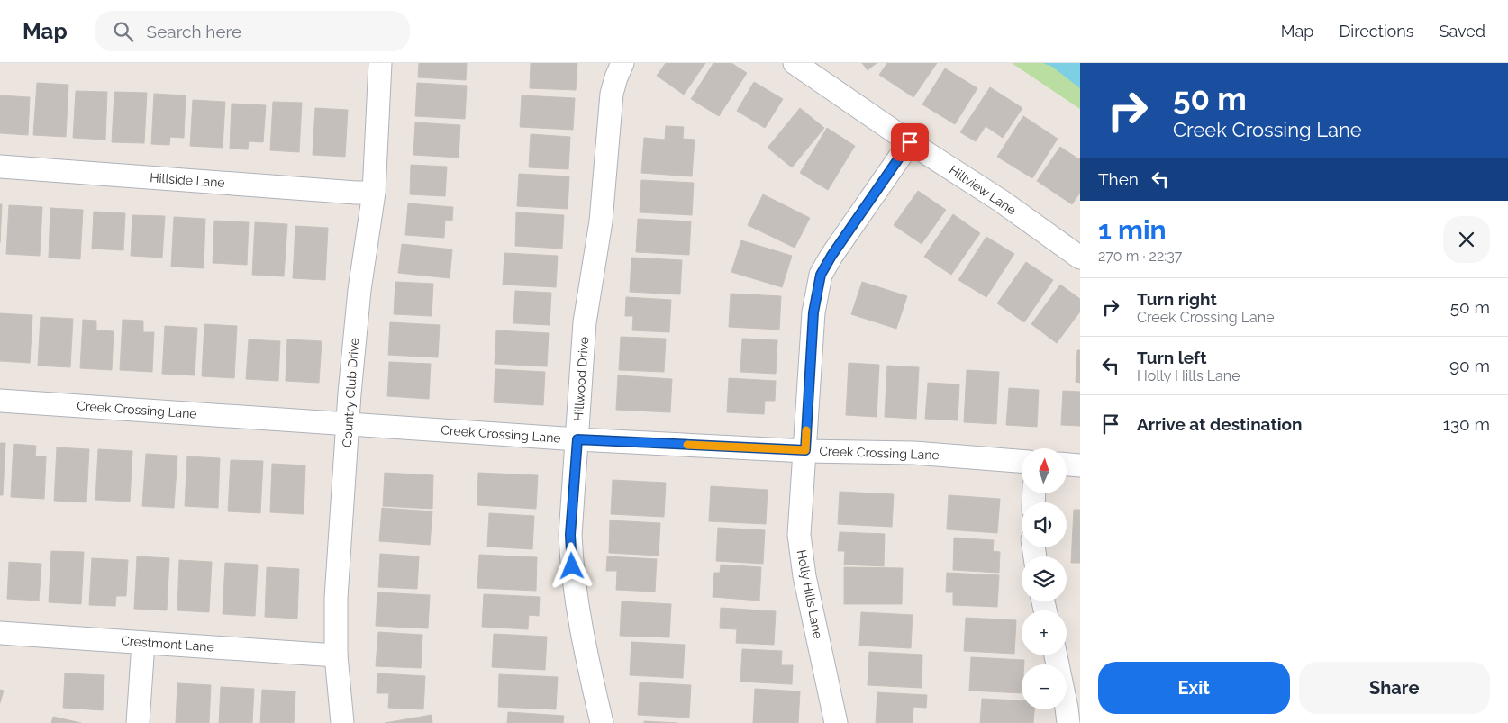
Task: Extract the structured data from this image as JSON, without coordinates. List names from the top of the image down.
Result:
{
  "streets": {
    "street": [
      "Hillside Lane",
      "Hillview Lane",
      "Hillwood Drive",
      "Country Club Drive",
      "Creek Crossing Lane",
      "Holly Hills Lane",
      "Crestmont Lane"
    ]
  },
  "crossings": [
    ["Hillside Lane", "Country Club Drive"],
    ["Hillview Lane", "Holly Hills Lane"],
    ["Hillwood Drive", "Creek Crossing Lane"],
    ["Country Club Drive", "Creek Crossing Lane"],
    ["Country Club Drive", "Crestmont Lane"],
    ["Creek Crossing Lane", "Holly Hills Lane"]
  ],
  "north": "top",
  "page": {
    "header": "Map",
    "search": "Search here",
    "nav": ["Map", "Directions", "Saved"],
    "turn": ["50 m", "Creek Crossing Lane"],
    "then": "Then",
    "heading": ["1 min", "270 m · 22:37"],
    "list": [
      {
        "name": "Turn right",
        "note": "Creek Crossing Lane",
        "value": "50 m"
      },
      {
        "name": "Turn left",
        "note": "Holly Hills Lane",
        "value": "90 m"
      },
      {
        "name": "Arrive at destination",
        "value": "130 m"
      }
    ],
    "map_buttons": ["+", "−"],
    "buttons": ["Exit", "Share"]
  }
}
